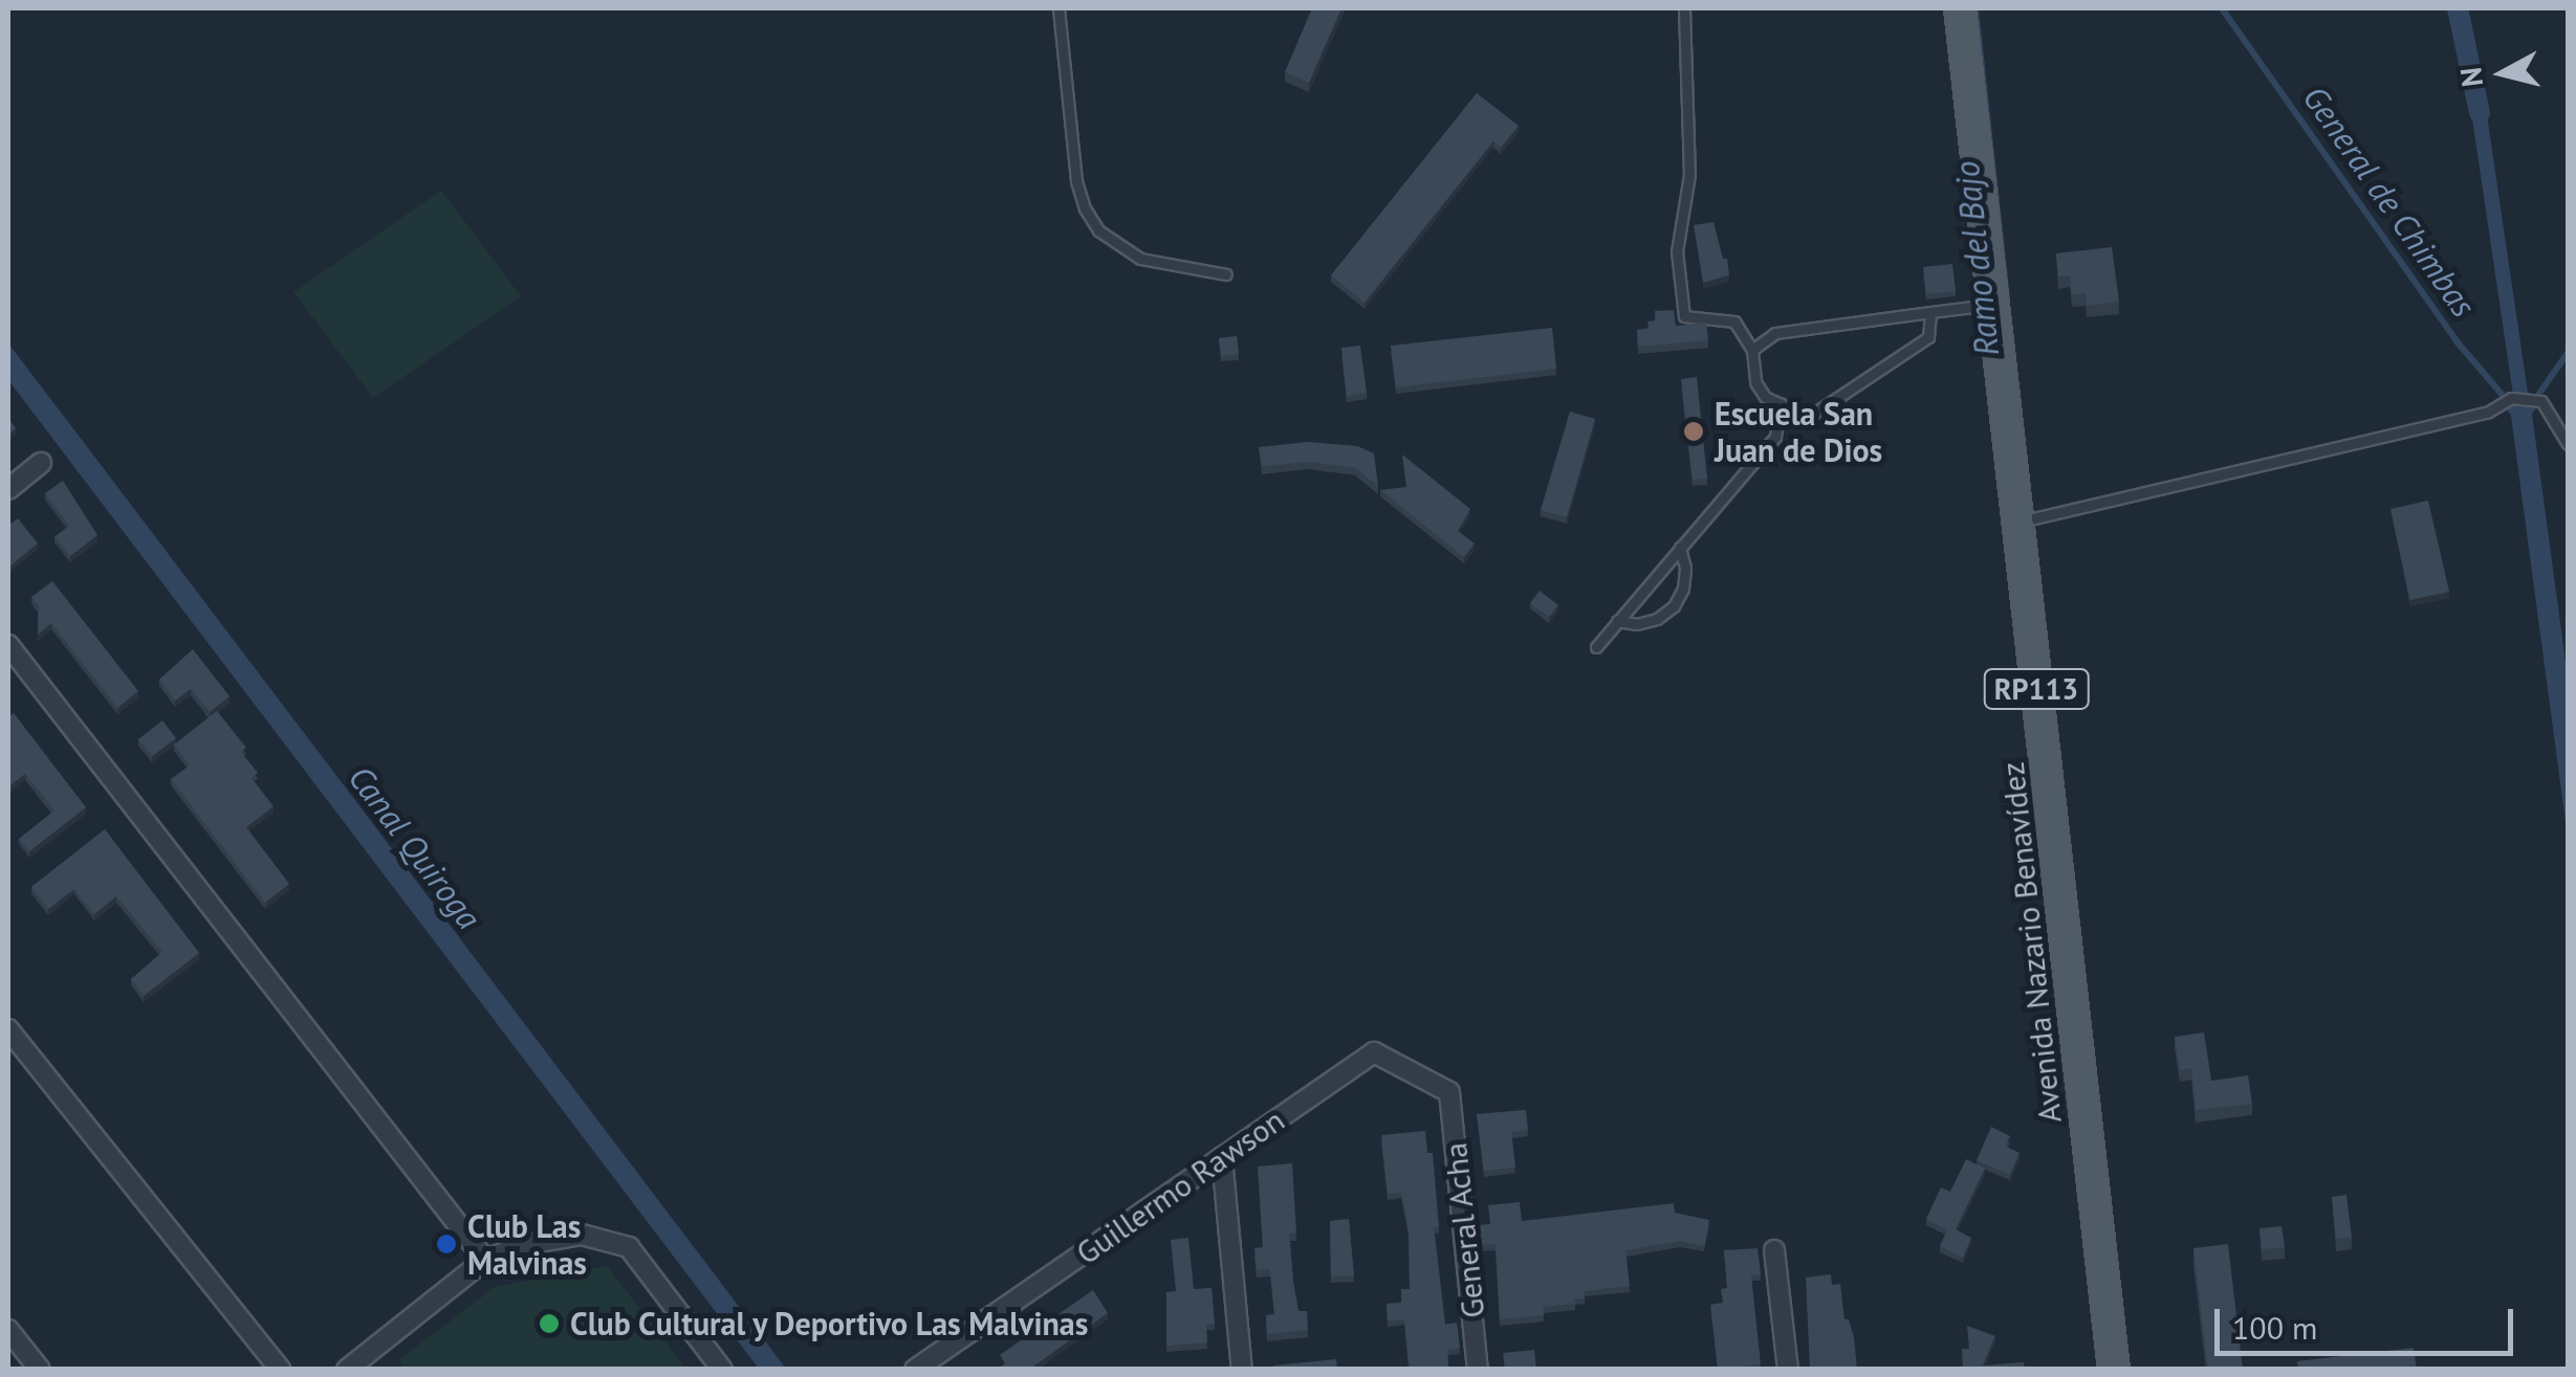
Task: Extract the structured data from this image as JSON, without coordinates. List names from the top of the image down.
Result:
{
  "streets": {
    "main road": ["RP113", "Avenida Nazario Benavídez"],
    "street": ["Guillermo Rawson", "General Acha"]
  },
  "crossings": [
    ["Guillermo Rawson", "General Acha"]
  ],
  "water": ["General de Chimbas", "Ramo del Bajo", "Canal Quiroga"],
  "places": ["Escuela San Juan de Dios", "Club Las Malvinas", "Club Cultural y Deportivo Las Malvinas"],
  "scale_bar": "100 m",
  "north": "left"
}
